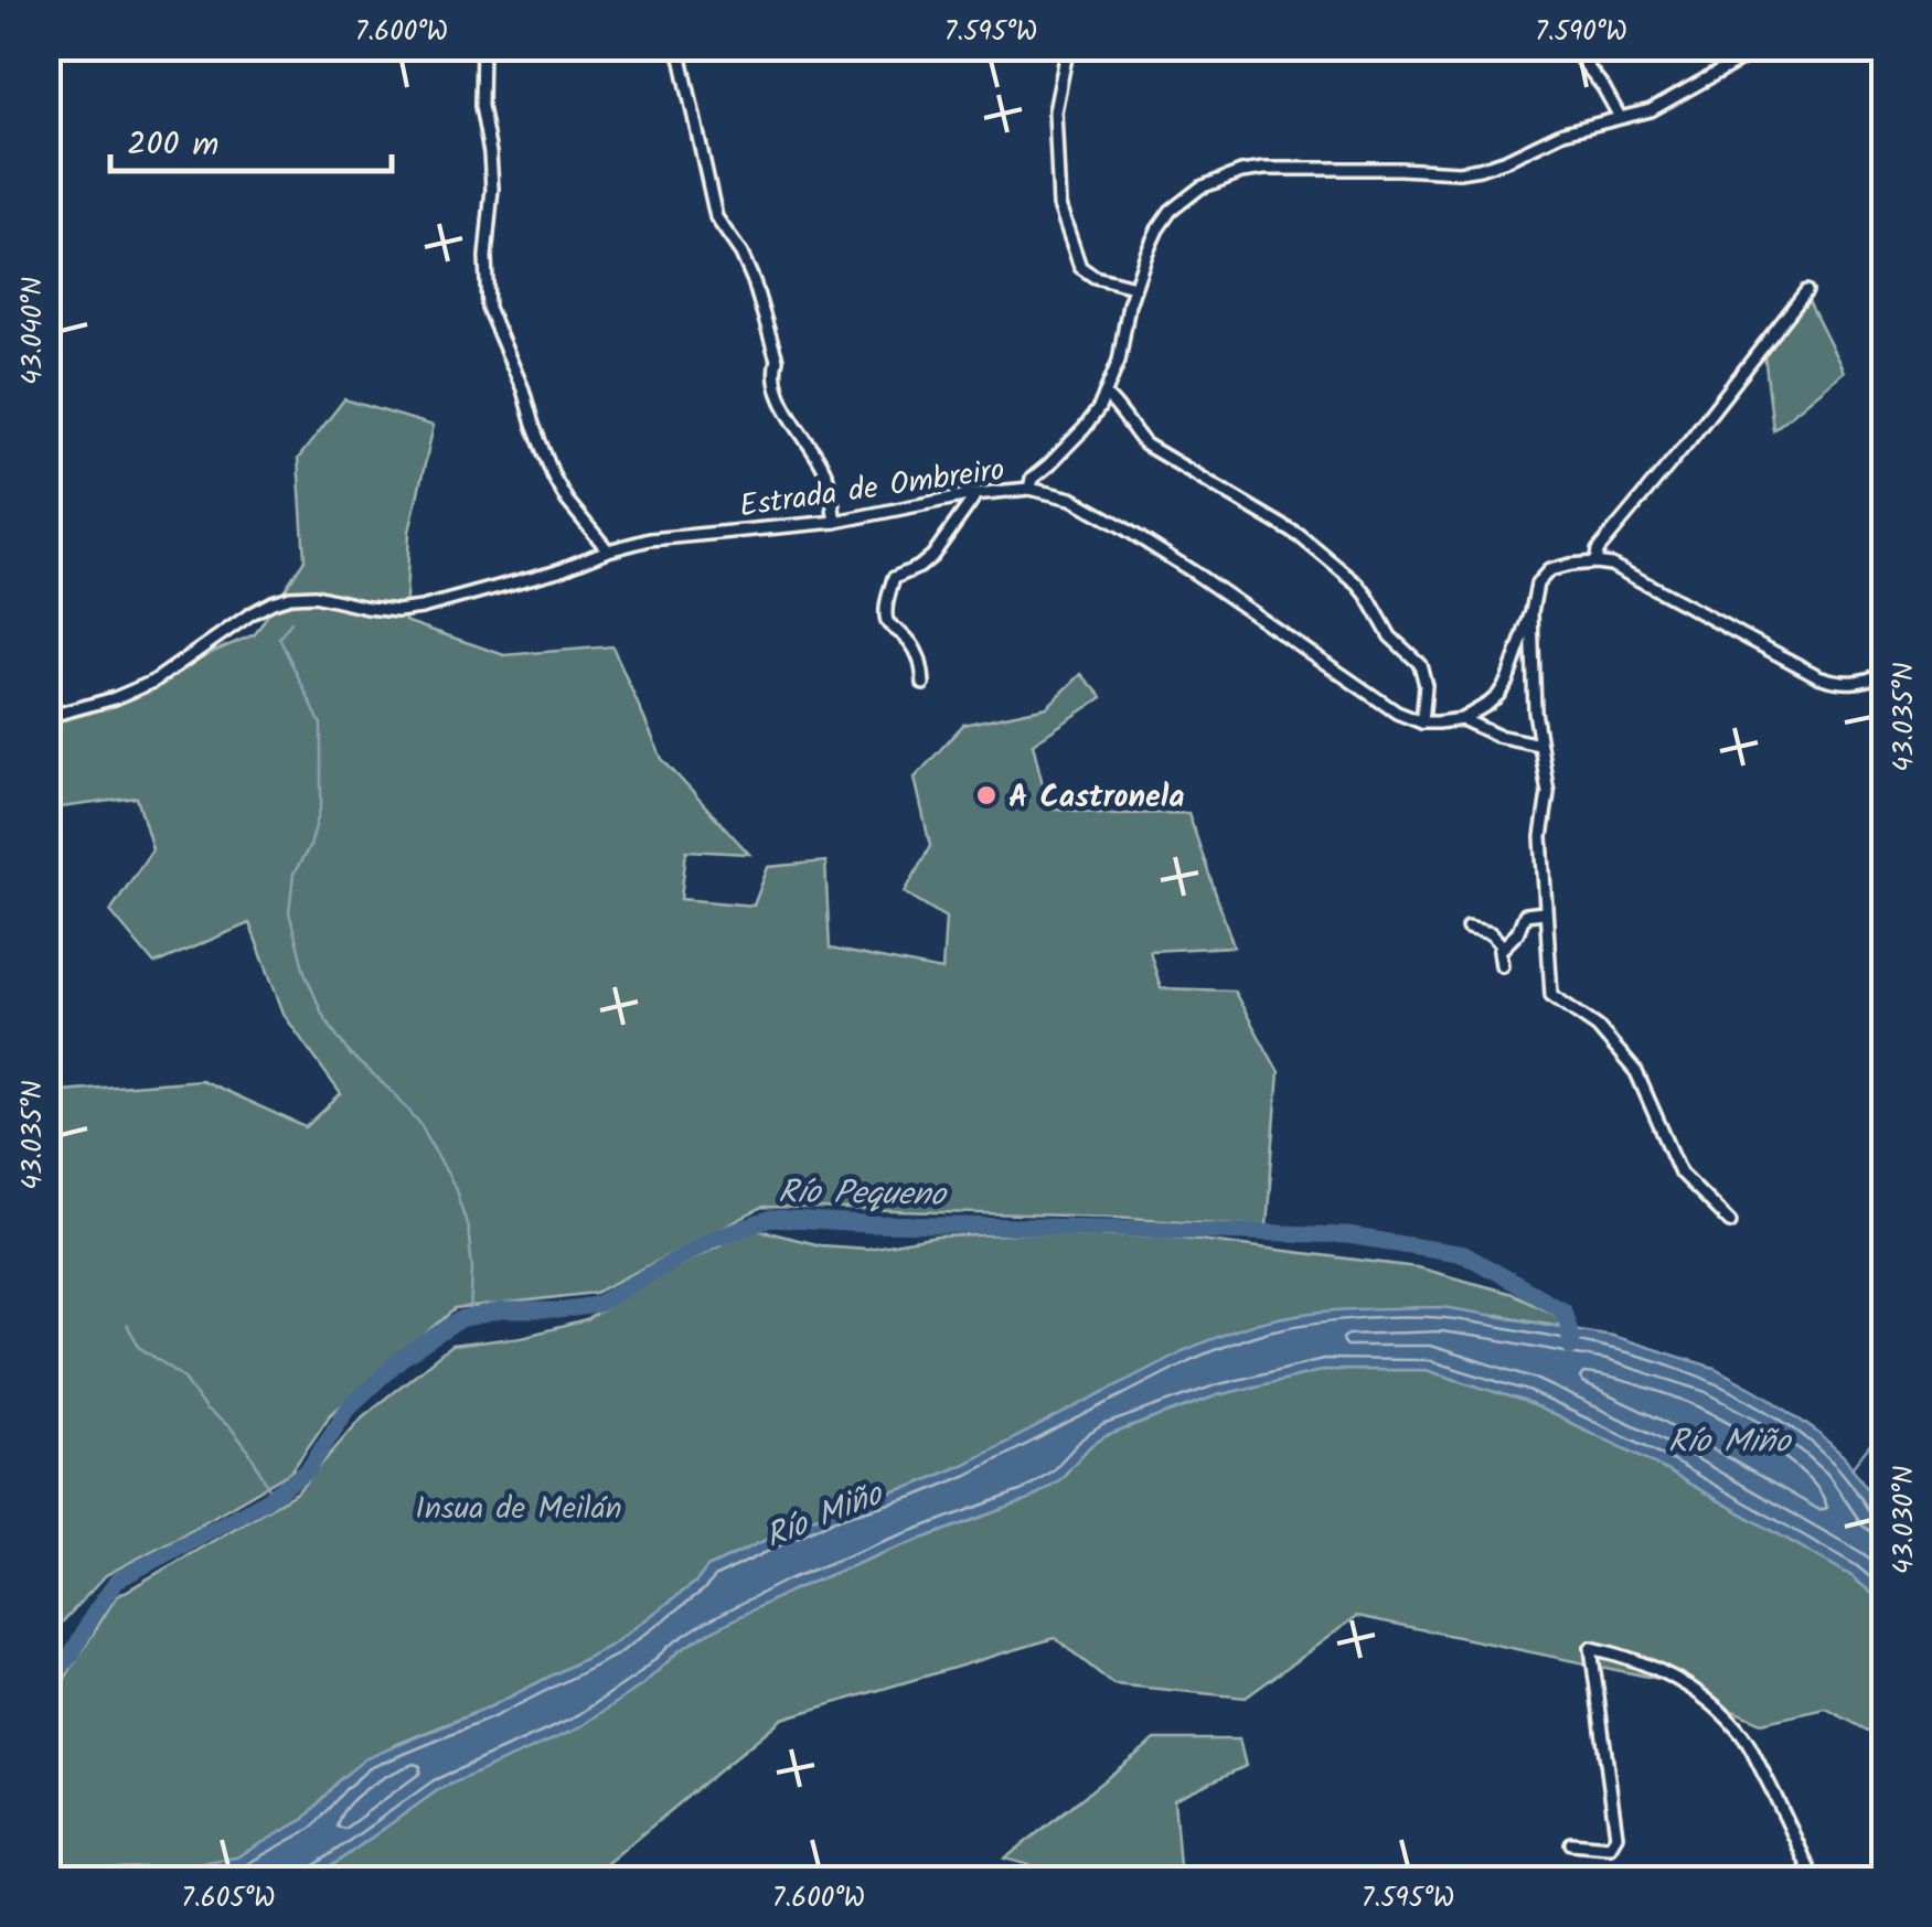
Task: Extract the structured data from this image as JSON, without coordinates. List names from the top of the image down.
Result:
{
  "streets": {
    "street": ["Estrada de Ombreiro"]
  },
  "water": ["Río Pequeno", "Río Miño"],
  "parks": ["Insua de Meilán"],
  "places": ["A Castronela"],
  "scale_bar": "200 m",
  "coordinates": [
    "7.600°W",
    "7.595°W",
    "7.590°W",
    "43.040°N",
    "43.035°N",
    "43.030°N",
    "7.605°W"
  ]
}
